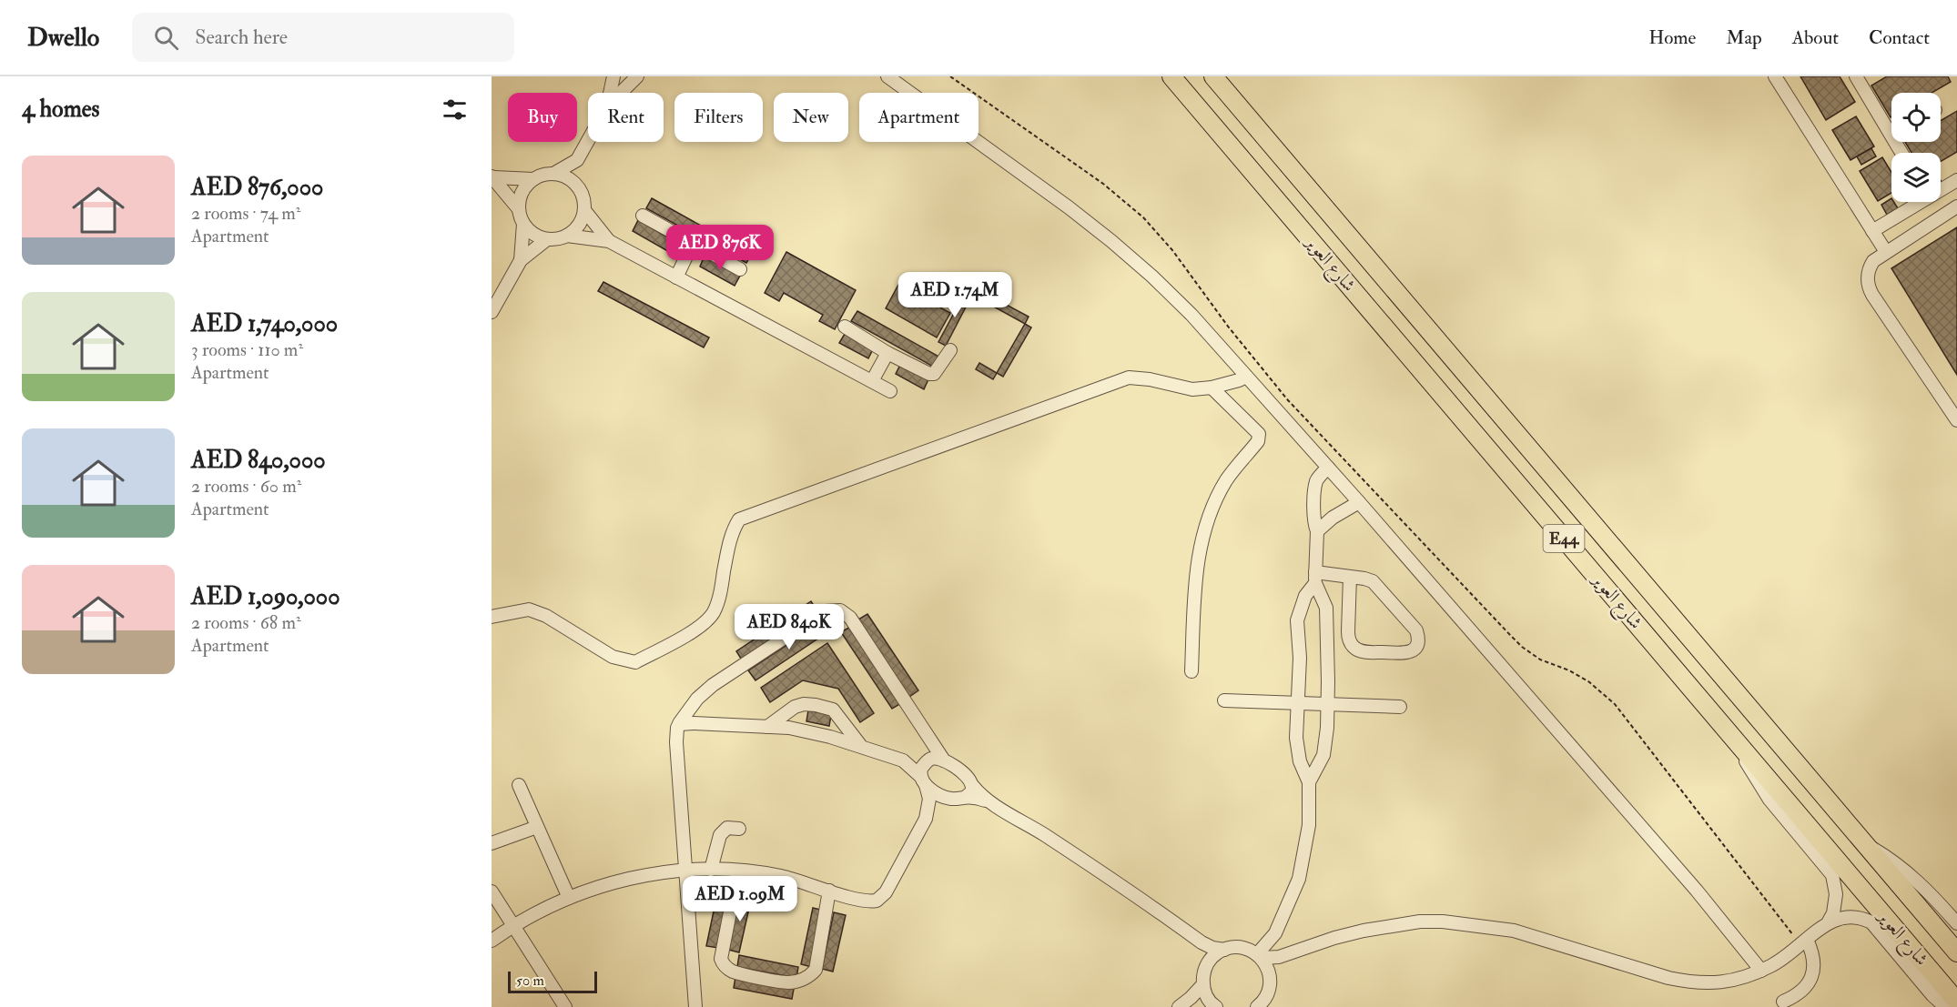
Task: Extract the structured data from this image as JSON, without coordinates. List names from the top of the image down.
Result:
{
  "streets": {
    "highway": ["شارع العوير", "E44"]
  },
  "scale_bar": "50 m",
  "page": {
    "header": "Dwello",
    "search": "Search here",
    "nav": [
      "Home",
      "Map",
      "About",
      "Contact"
    ],
    "heading": "4 homes",
    "chip": [
      "Buy",
      "Rent",
      "Filters",
      "New",
      "Apartment"
    ],
    "list": [
      {
        "name": "AED 876,000",
        "note": "2 rooms · 74 m² · Apartment"
      },
      {
        "name": "AED 1,740,000",
        "note": "3 rooms · 110 m² · Apartment"
      },
      {
        "name": "AED 840,000",
        "note": "2 rooms · 60 m² · Apartment"
      },
      {
        "name": "AED 1,090,000",
        "note": "2 rooms · 68 m² · Apartment"
      }
    ],
    "price": [
      "AED 876K",
      "AED 1.74M",
      "AED 840K",
      "AED 1.09M"
    ],
    "scale": "50 m"
  }
}
